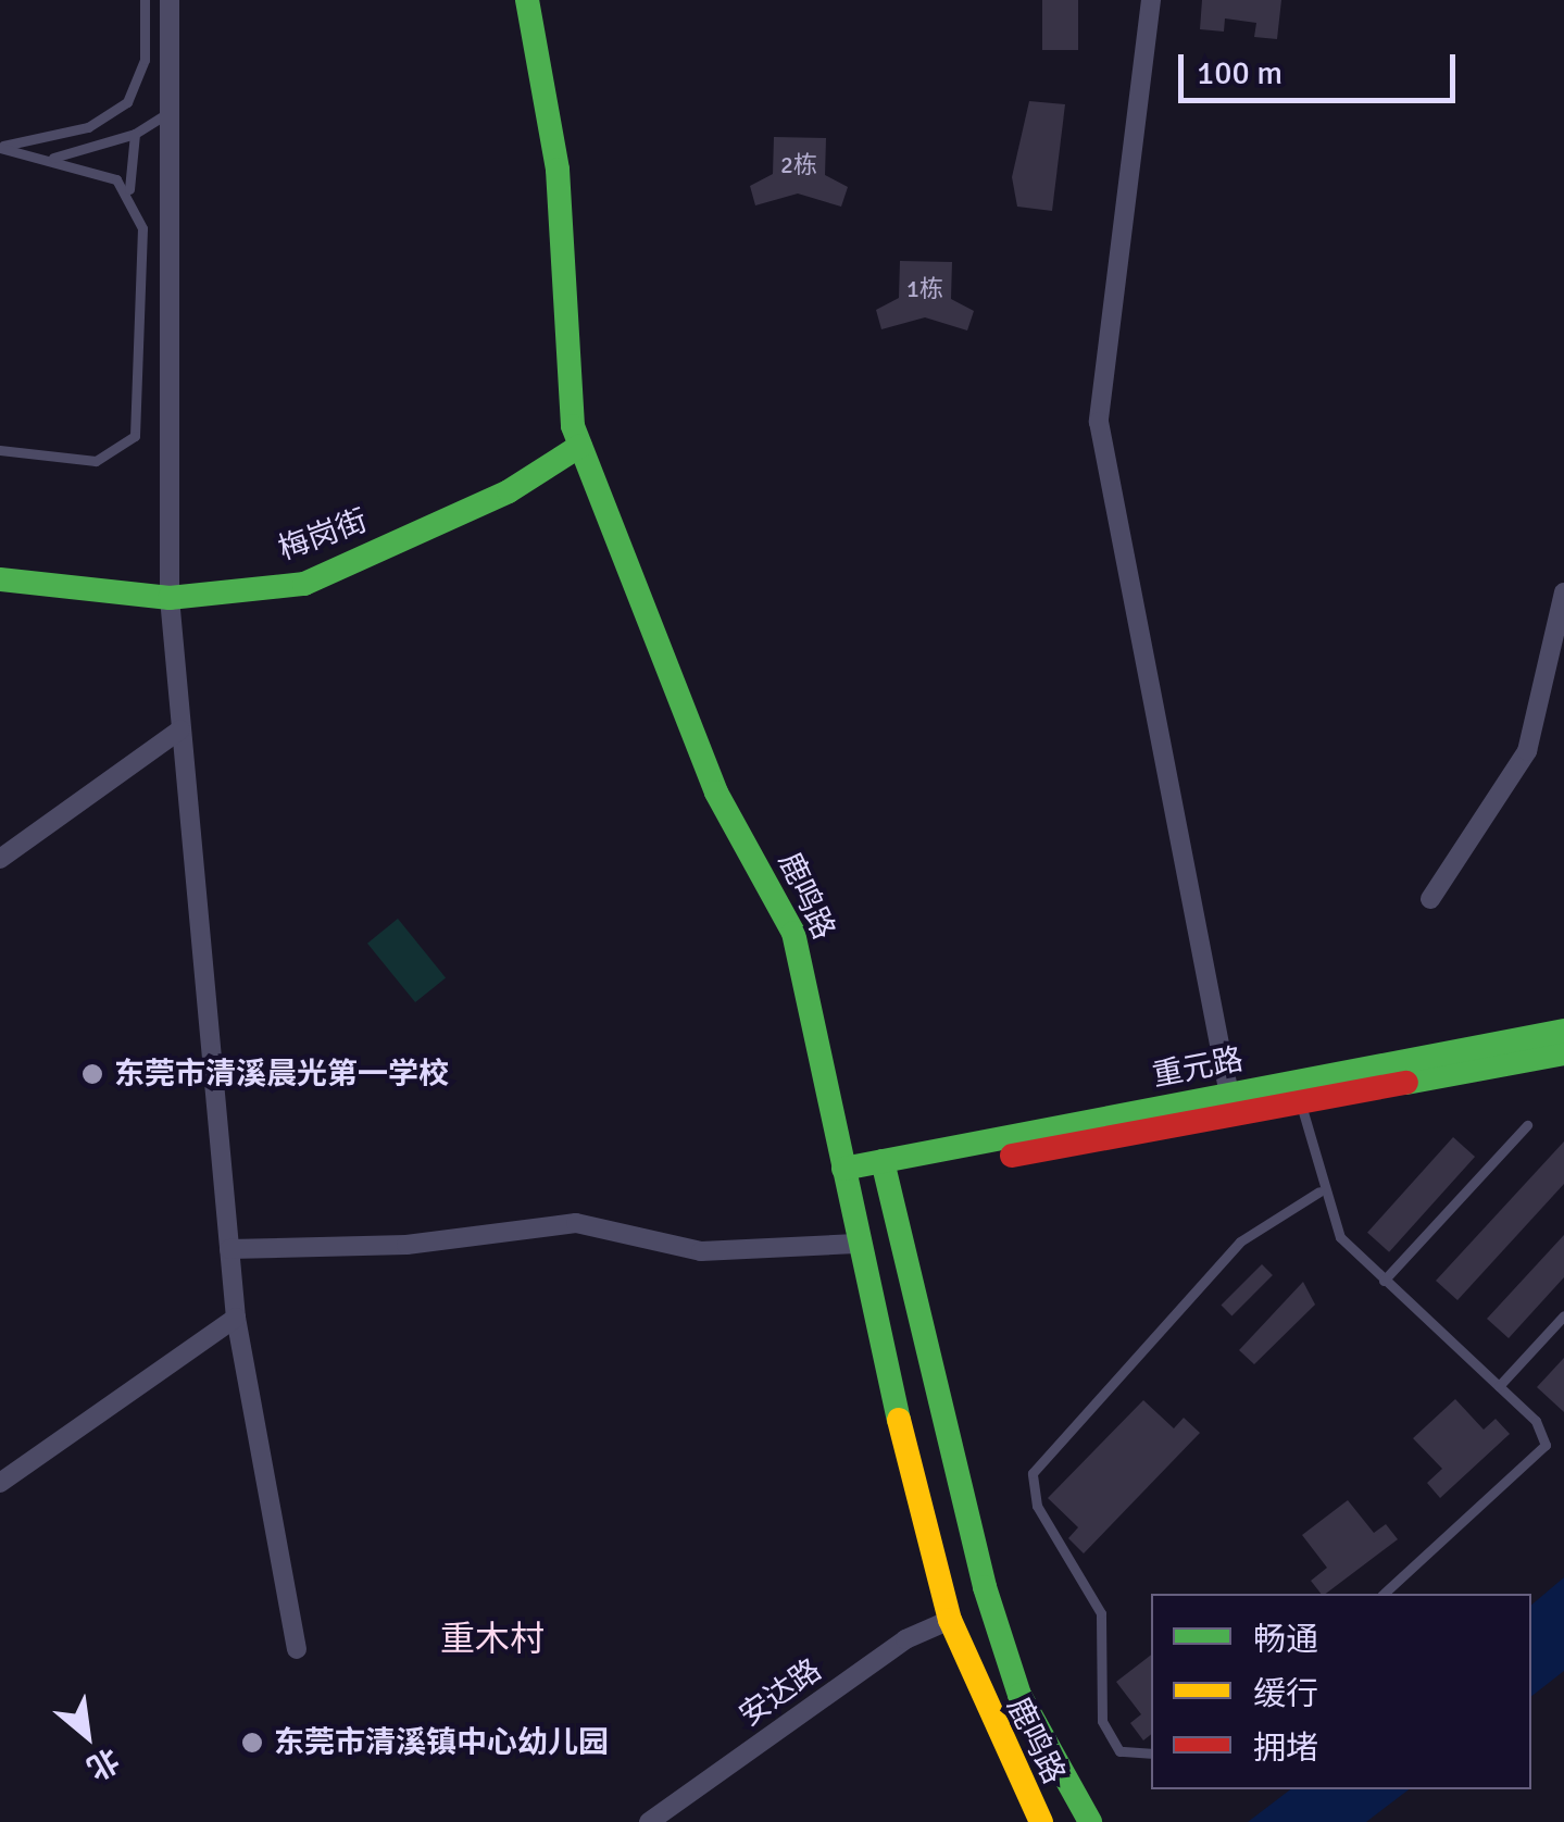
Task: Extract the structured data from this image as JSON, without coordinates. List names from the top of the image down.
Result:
{
  "streets": {
    "street": [
      "梅岗街",
      "鹿鸣路",
      "重元路",
      "安达路"
    ]
  },
  "crossings": [
    ["梅岗街", "鹿鸣路"],
    ["鹿鸣路", "重元路"],
    ["鹿鸣路", "安达路"]
  ],
  "districts": ["重木村"],
  "places": ["东莞市清溪晨光第一学校", "东莞市清溪镇中心幼儿园"],
  "house_numbers": ["2栋", "1栋"],
  "legend": ["畅通", "缓行", "拥堵"],
  "scale_bar": "100 m",
  "north": "bottom right"
}
